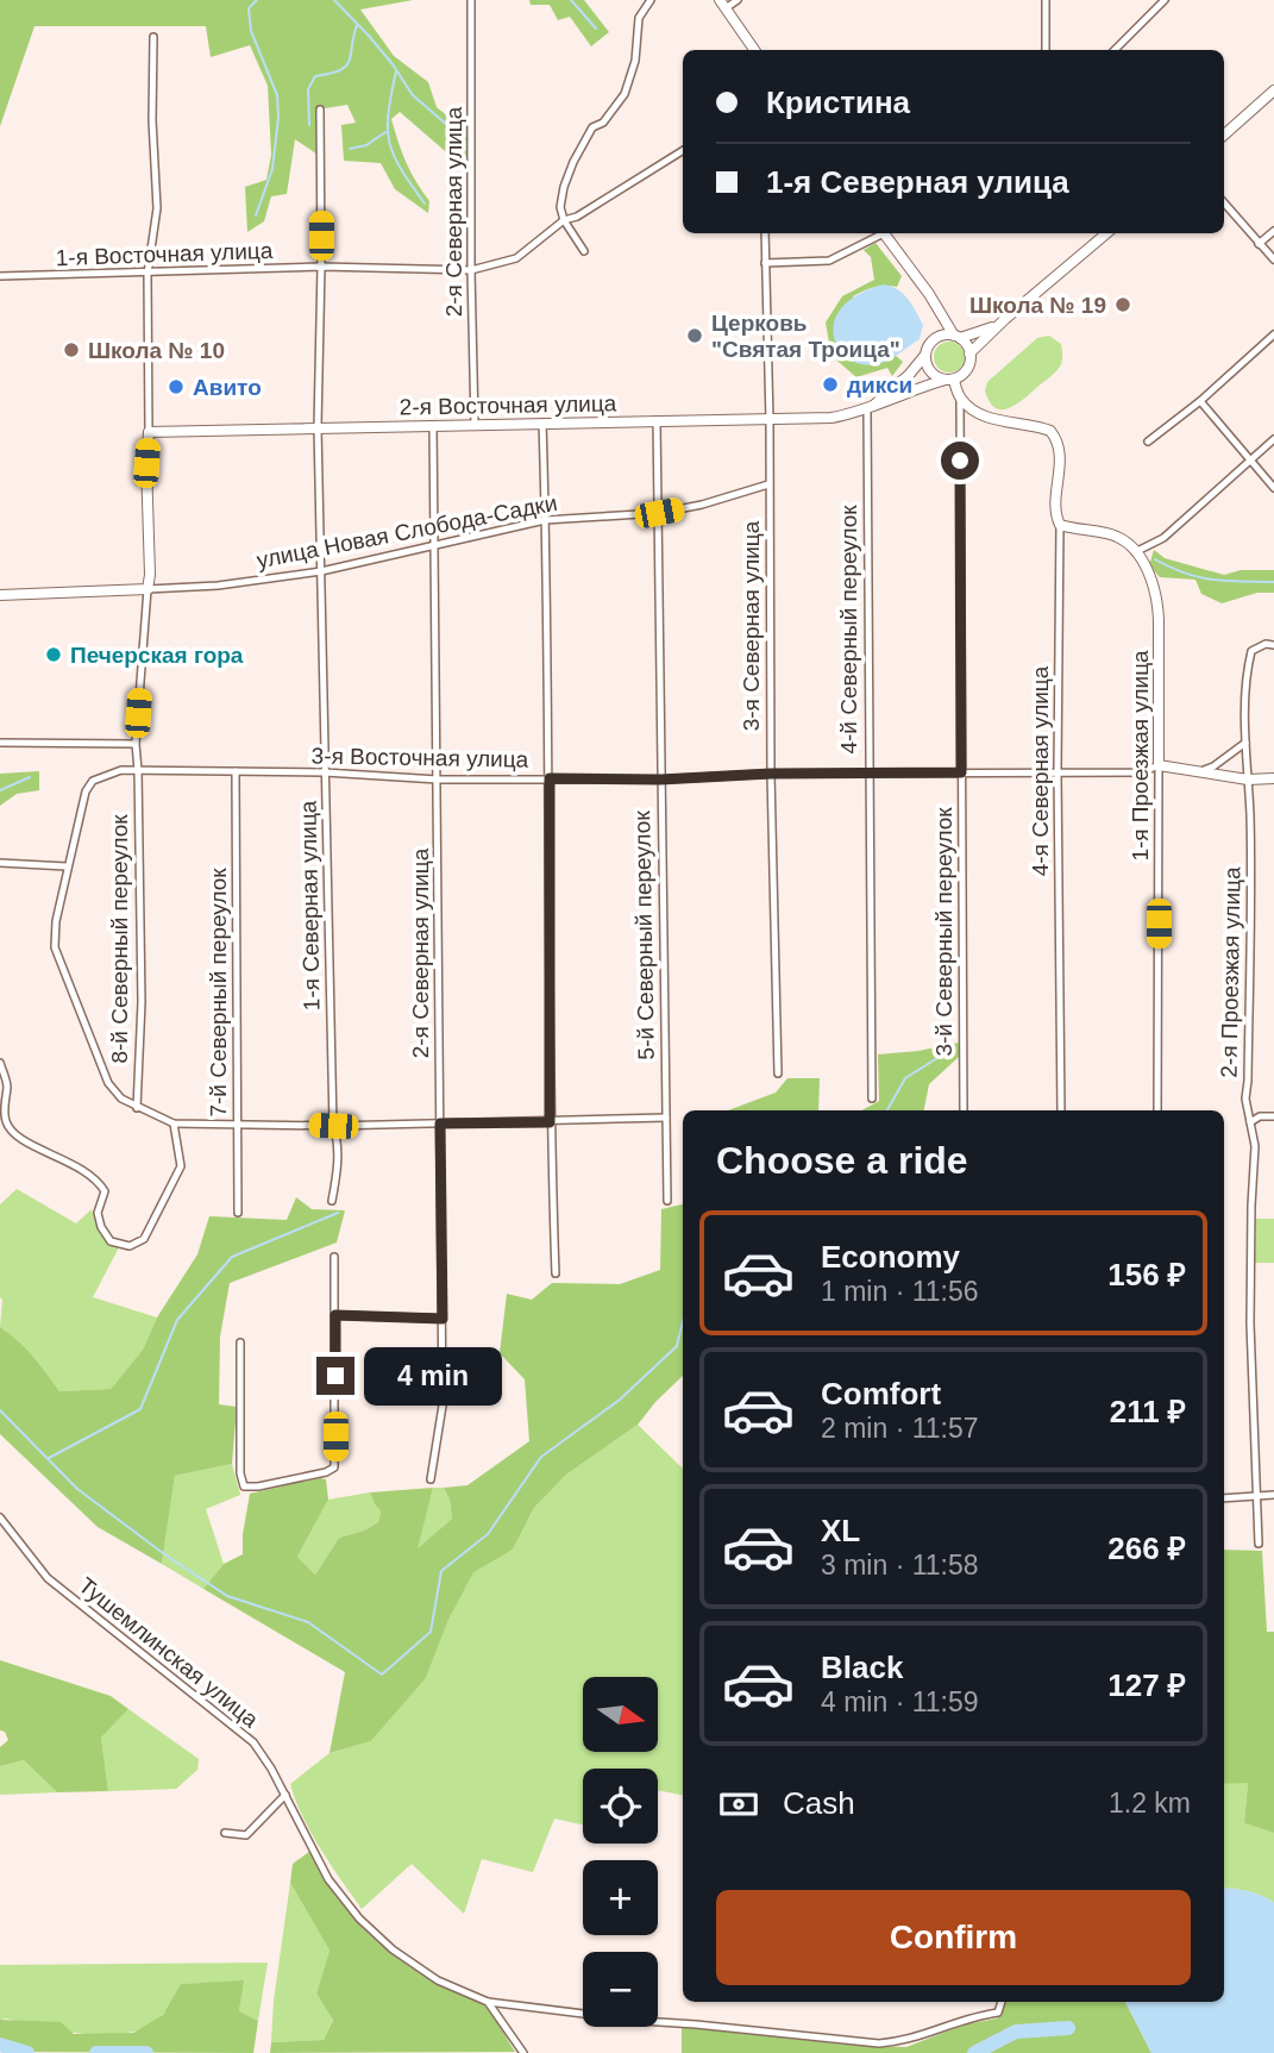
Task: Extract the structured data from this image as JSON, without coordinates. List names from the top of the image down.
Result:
{
  "streets": {
    "street": [
      "2-я Северная улица",
      "1-я Восточная улица",
      "2-я Восточная улица",
      "улица Новая Слобода-Садки",
      "3-я Северная улица",
      "4-й Северный переулок",
      "1-я Проезжая улица",
      "3-я Восточная улица",
      "4-я Северная улица",
      "1-я Северная улица",
      "3-й Северный переулок",
      "5-й Северный переулок",
      "8-й Северный переулок",
      "2-я Проезжая улица",
      "7-й Северный переулок",
      "Тушемлинская улица"
    ]
  },
  "crossings": [
    ["2-я Северная улица", "1-я Восточная улица"],
    ["2-я Северная улица", "2-я Восточная улица"],
    ["2-я Северная улица", "улица Новая Слобода-Садки"],
    ["2-я Северная улица", "3-я Восточная улица"],
    ["1-я Восточная улица", "1-я Северная улица"],
    ["2-я Восточная улица", "3-я Северная улица"],
    ["2-я Восточная улица", "4-й Северный переулок"],
    ["2-я Восточная улица", "1-я Северная улица"],
    ["2-я Восточная улица", "5-й Северный переулок"],
    ["улица Новая Слобода-Садки", "3-я Северная улица"],
    ["улица Новая Слобода-Садки", "1-я Северная улица"],
    ["улица Новая Слобода-Садки", "5-й Северный переулок"],
    ["улица Новая Слобода-Садки", "8-й Северный переулок"],
    ["3-я Северная улица", "3-я Восточная улица"],
    ["4-й Северный переулок", "3-я Восточная улица"],
    ["1-я Проезжая улица", "3-я Восточная улица"],
    ["3-я Восточная улица", "4-я Северная улица"],
    ["3-я Восточная улица", "1-я Северная улица"],
    ["3-я Восточная улица", "3-й Северный переулок"],
    ["3-я Восточная улица", "5-й Северный переулок"],
    ["3-я Восточная улица", "8-й Северный переулок"],
    ["3-я Восточная улица", "2-я Проезжая улица"],
    ["3-я Восточная улица", "7-й Северный переулок"],
    ["4-я Северная улица", "3-й Северный переулок"]
  ],
  "places": [
    "Школа № 19",
    "Церковь \"Святая Троица\"",
    "Школа № 10",
    "дикси",
    "Авито",
    "Печерская гора"
  ],
  "north": "right",
  "page": {
    "banner": ["Кристина", "1-я Северная улица"],
    "heading": "Choose a ride",
    "list": [
      {
        "name": "Economy",
        "note": "1 min · 11:56",
        "value": "156 ₽"
      },
      {
        "name": "Comfort",
        "note": "2 min · 11:57",
        "value": "211 ₽"
      },
      {
        "name": "XL",
        "note": "3 min · 11:58",
        "value": "266 ₽"
      },
      {
        "name": "Black",
        "note": "4 min · 11:59",
        "value": "127 ₽"
      }
    ],
    "bubble": "4 min",
    "map_buttons": ["+", "−"],
    "pay": ["Cash", "1.2 km"],
    "buttons": "Confirm"
  }
}
